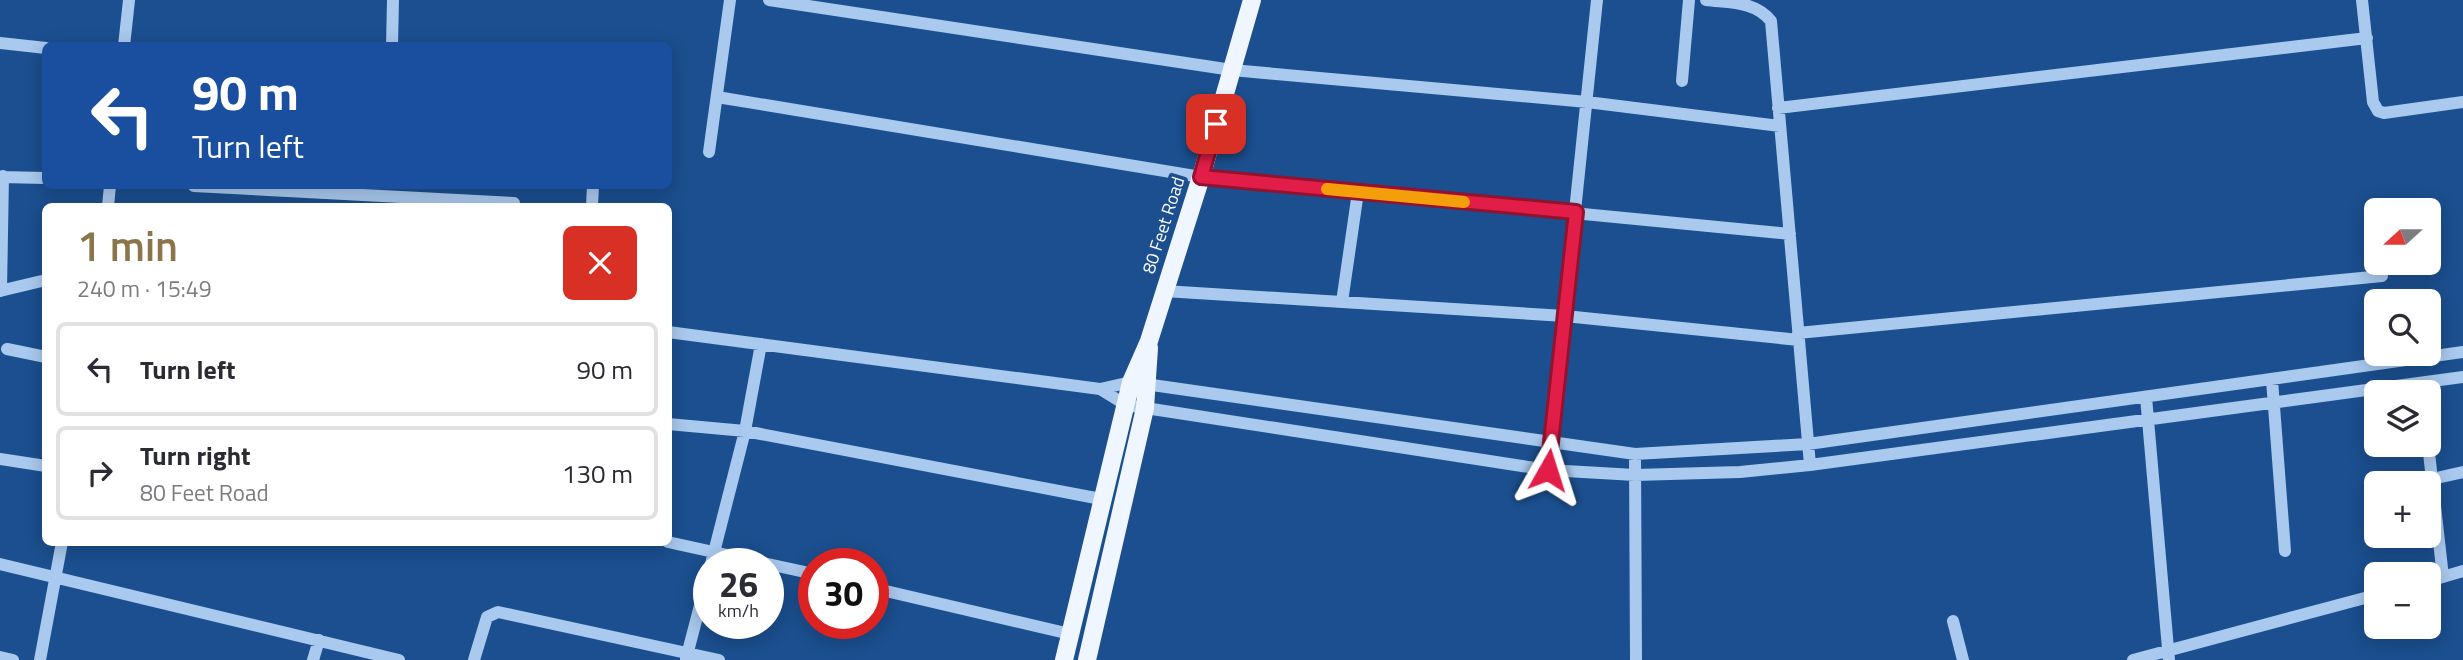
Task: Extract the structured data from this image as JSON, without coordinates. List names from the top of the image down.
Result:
{
  "streets": {
    "main road": ["80 Feet Road"]
  },
  "north": "left",
  "page": {
    "turn": ["90 m", "Turn left"],
    "map_buttons": ["+", "−"],
    "heading": ["1 min", "240 m · 15:49"],
    "list": [
      {
        "name": "Turn left",
        "value": "90 m"
      },
      {
        "name": "Turn right",
        "note": "80 Feet Road",
        "value": "130 m"
      }
    ],
    "speed": "26 km/h",
    "limit": "30"
  }
}
